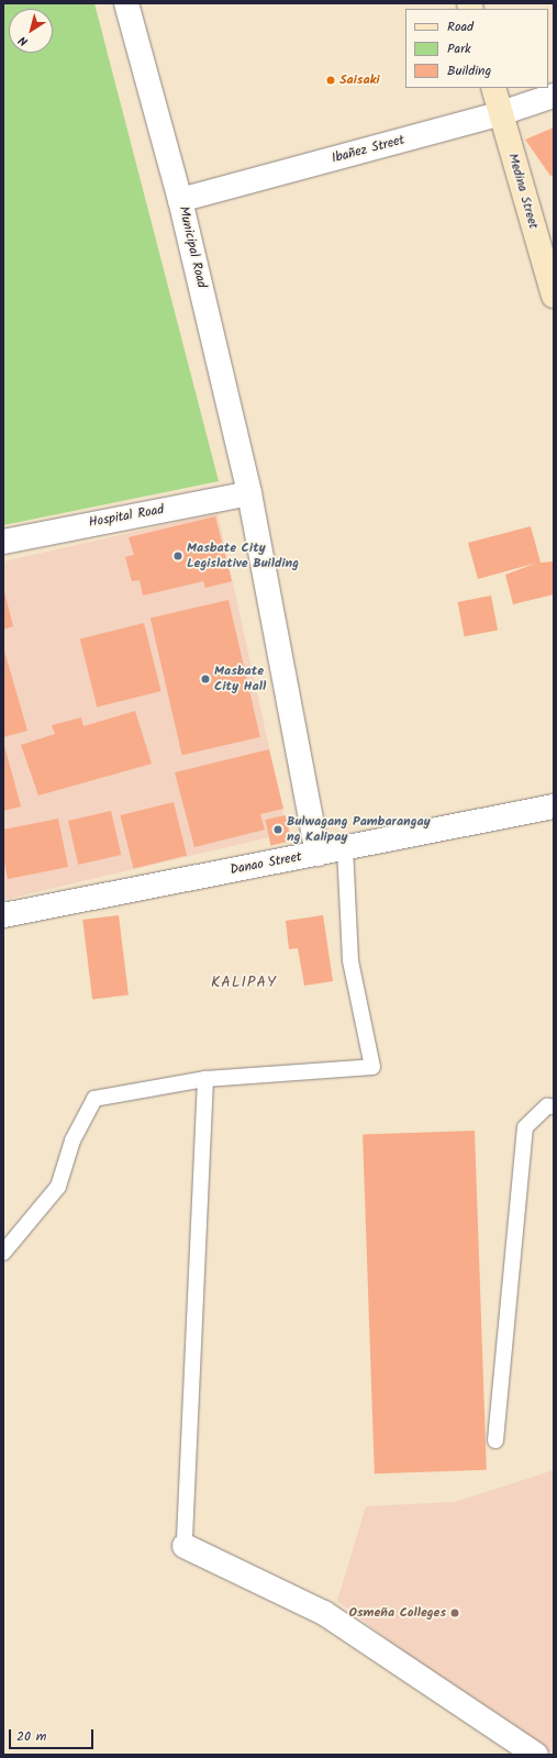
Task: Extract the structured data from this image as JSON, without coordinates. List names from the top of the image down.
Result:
{
  "streets": {
    "street": [
      "Ibañez Street",
      "Medina Street",
      "Municipal Road",
      "Hospital Road",
      "Danao Street"
    ]
  },
  "crossings": [
    ["Ibañez Street", "Medina Street"],
    ["Ibañez Street", "Municipal Road"],
    ["Municipal Road", "Hospital Road"],
    ["Municipal Road", "Danao Street"]
  ],
  "districts": ["KALIPAY"],
  "places": [
    "Saisaki",
    "Masbate City Legislative Building",
    "Masbate City Hall",
    "Bulwagang Pambarangay ng Kalipay",
    "Osmeña Colleges"
  ],
  "legend": ["Road", "Park", "Building"],
  "scale_bar": "20 m",
  "north": "bottom left"
}
